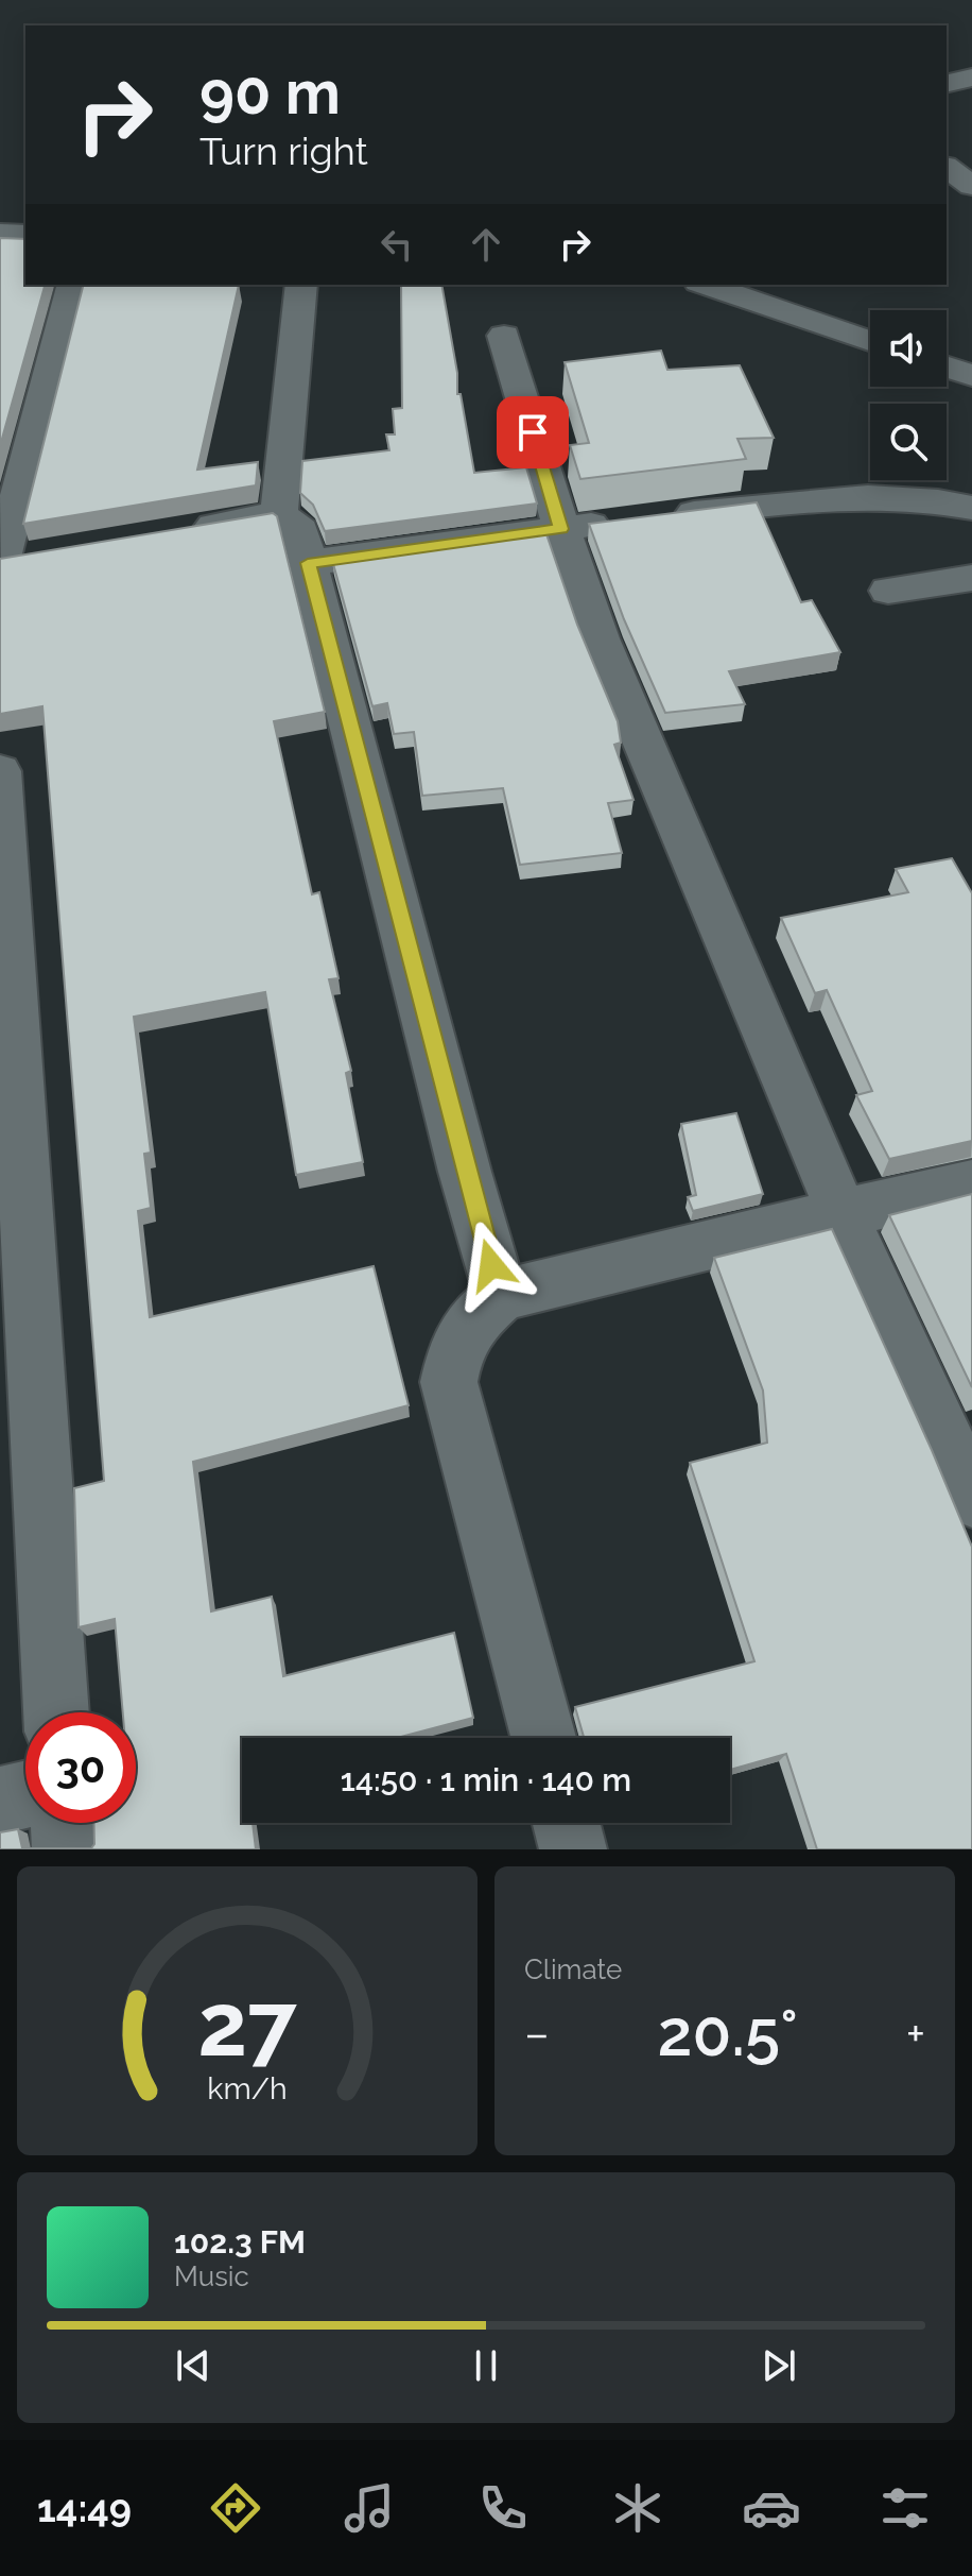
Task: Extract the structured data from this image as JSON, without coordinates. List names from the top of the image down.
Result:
{
  "page": {
    "turn": ["90 m", "Turn right"],
    "limit": "30",
    "trip": "14:50 · 1 min · 140 m",
    "tile": "Climate",
    "heat": ["−", "20.5°", "+"],
    "song": ["102.3 FM", "Music"],
    "tabs": "14:49",
    "gauge": ["27", "km/h"]
  }
}
